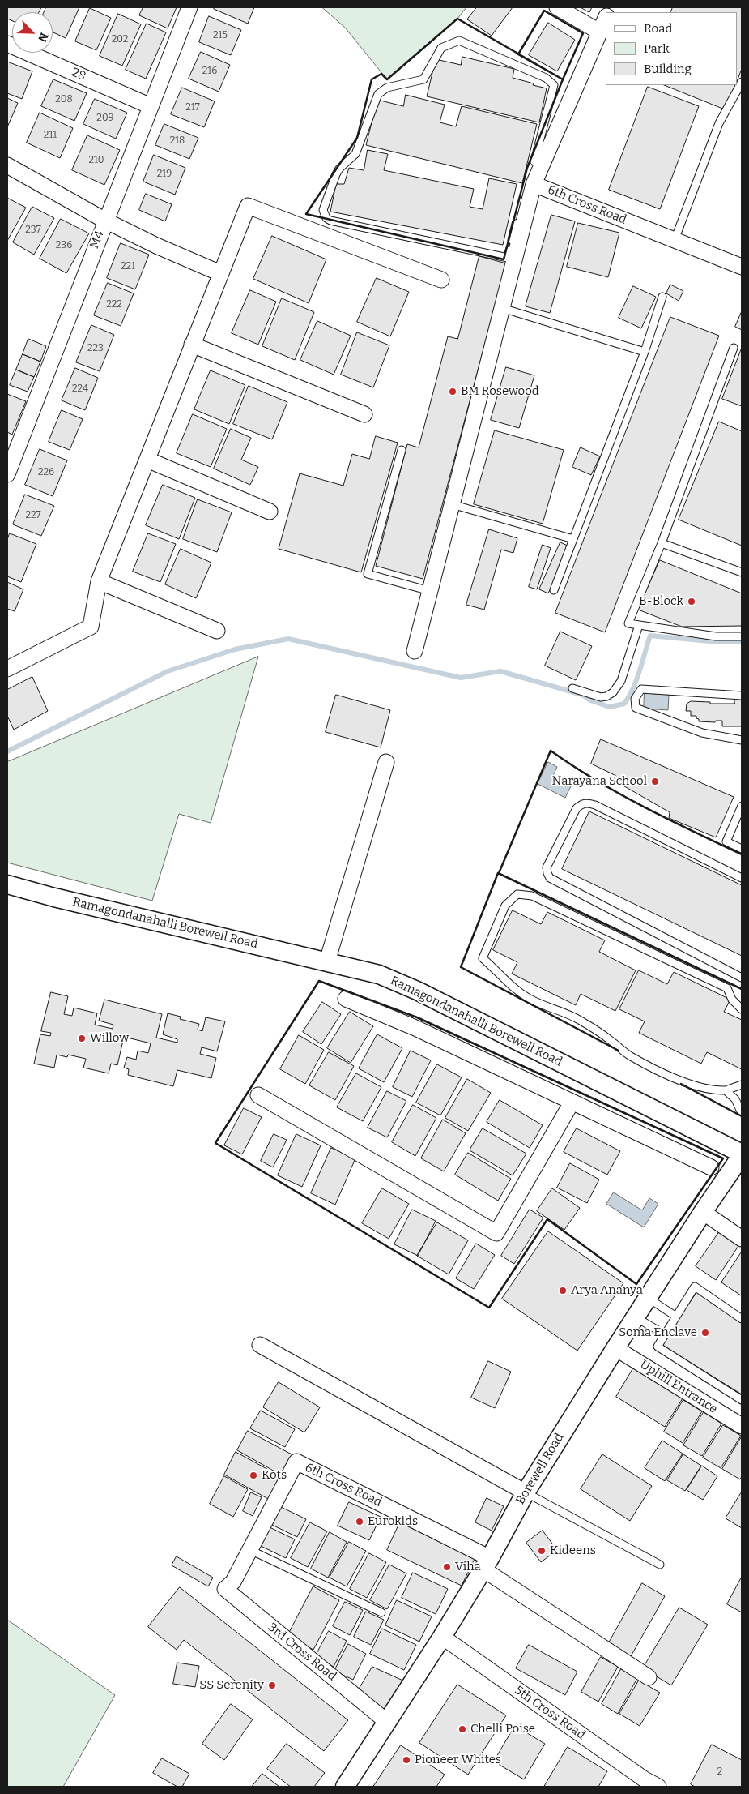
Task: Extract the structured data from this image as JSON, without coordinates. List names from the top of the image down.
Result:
{
  "streets": {
    "street": [
      "28",
      "6th Cross Road",
      "M4",
      "Ramagondanahalli Borewell Road",
      "Uphill Entrance",
      "Borewell Road",
      "3rd Cross Road",
      "5th Cross Road"
    ]
  },
  "crossings": [
    ["28", "M4"],
    ["6th Cross Road", "Borewell Road"],
    ["6th Cross Road", "3rd Cross Road"],
    ["Ramagondanahalli Borewell Road", "Borewell Road"],
    ["Uphill Entrance", "Borewell Road"],
    ["Borewell Road", "3rd Cross Road"],
    ["Borewell Road", "5th Cross Road"]
  ],
  "places": [
    "BM Rosewood",
    "B-Block",
    "Narayana School",
    "Willow",
    "Arya Ananya",
    "Soma Enclave",
    "Kots",
    "Eurokids",
    "Kideens",
    "Viha",
    "SS Serenity",
    "Chelli Poise",
    "Pioneer Whites"
  ],
  "house_numbers": [
    "215",
    "202",
    "216",
    "208",
    "217",
    "209",
    "211",
    "218",
    "210",
    "219",
    "237",
    "236",
    "221",
    "222",
    "223",
    "224",
    "226",
    "227",
    "2"
  ],
  "legend": ["Road", "Park", "Building"],
  "north": "bottom right"
}
